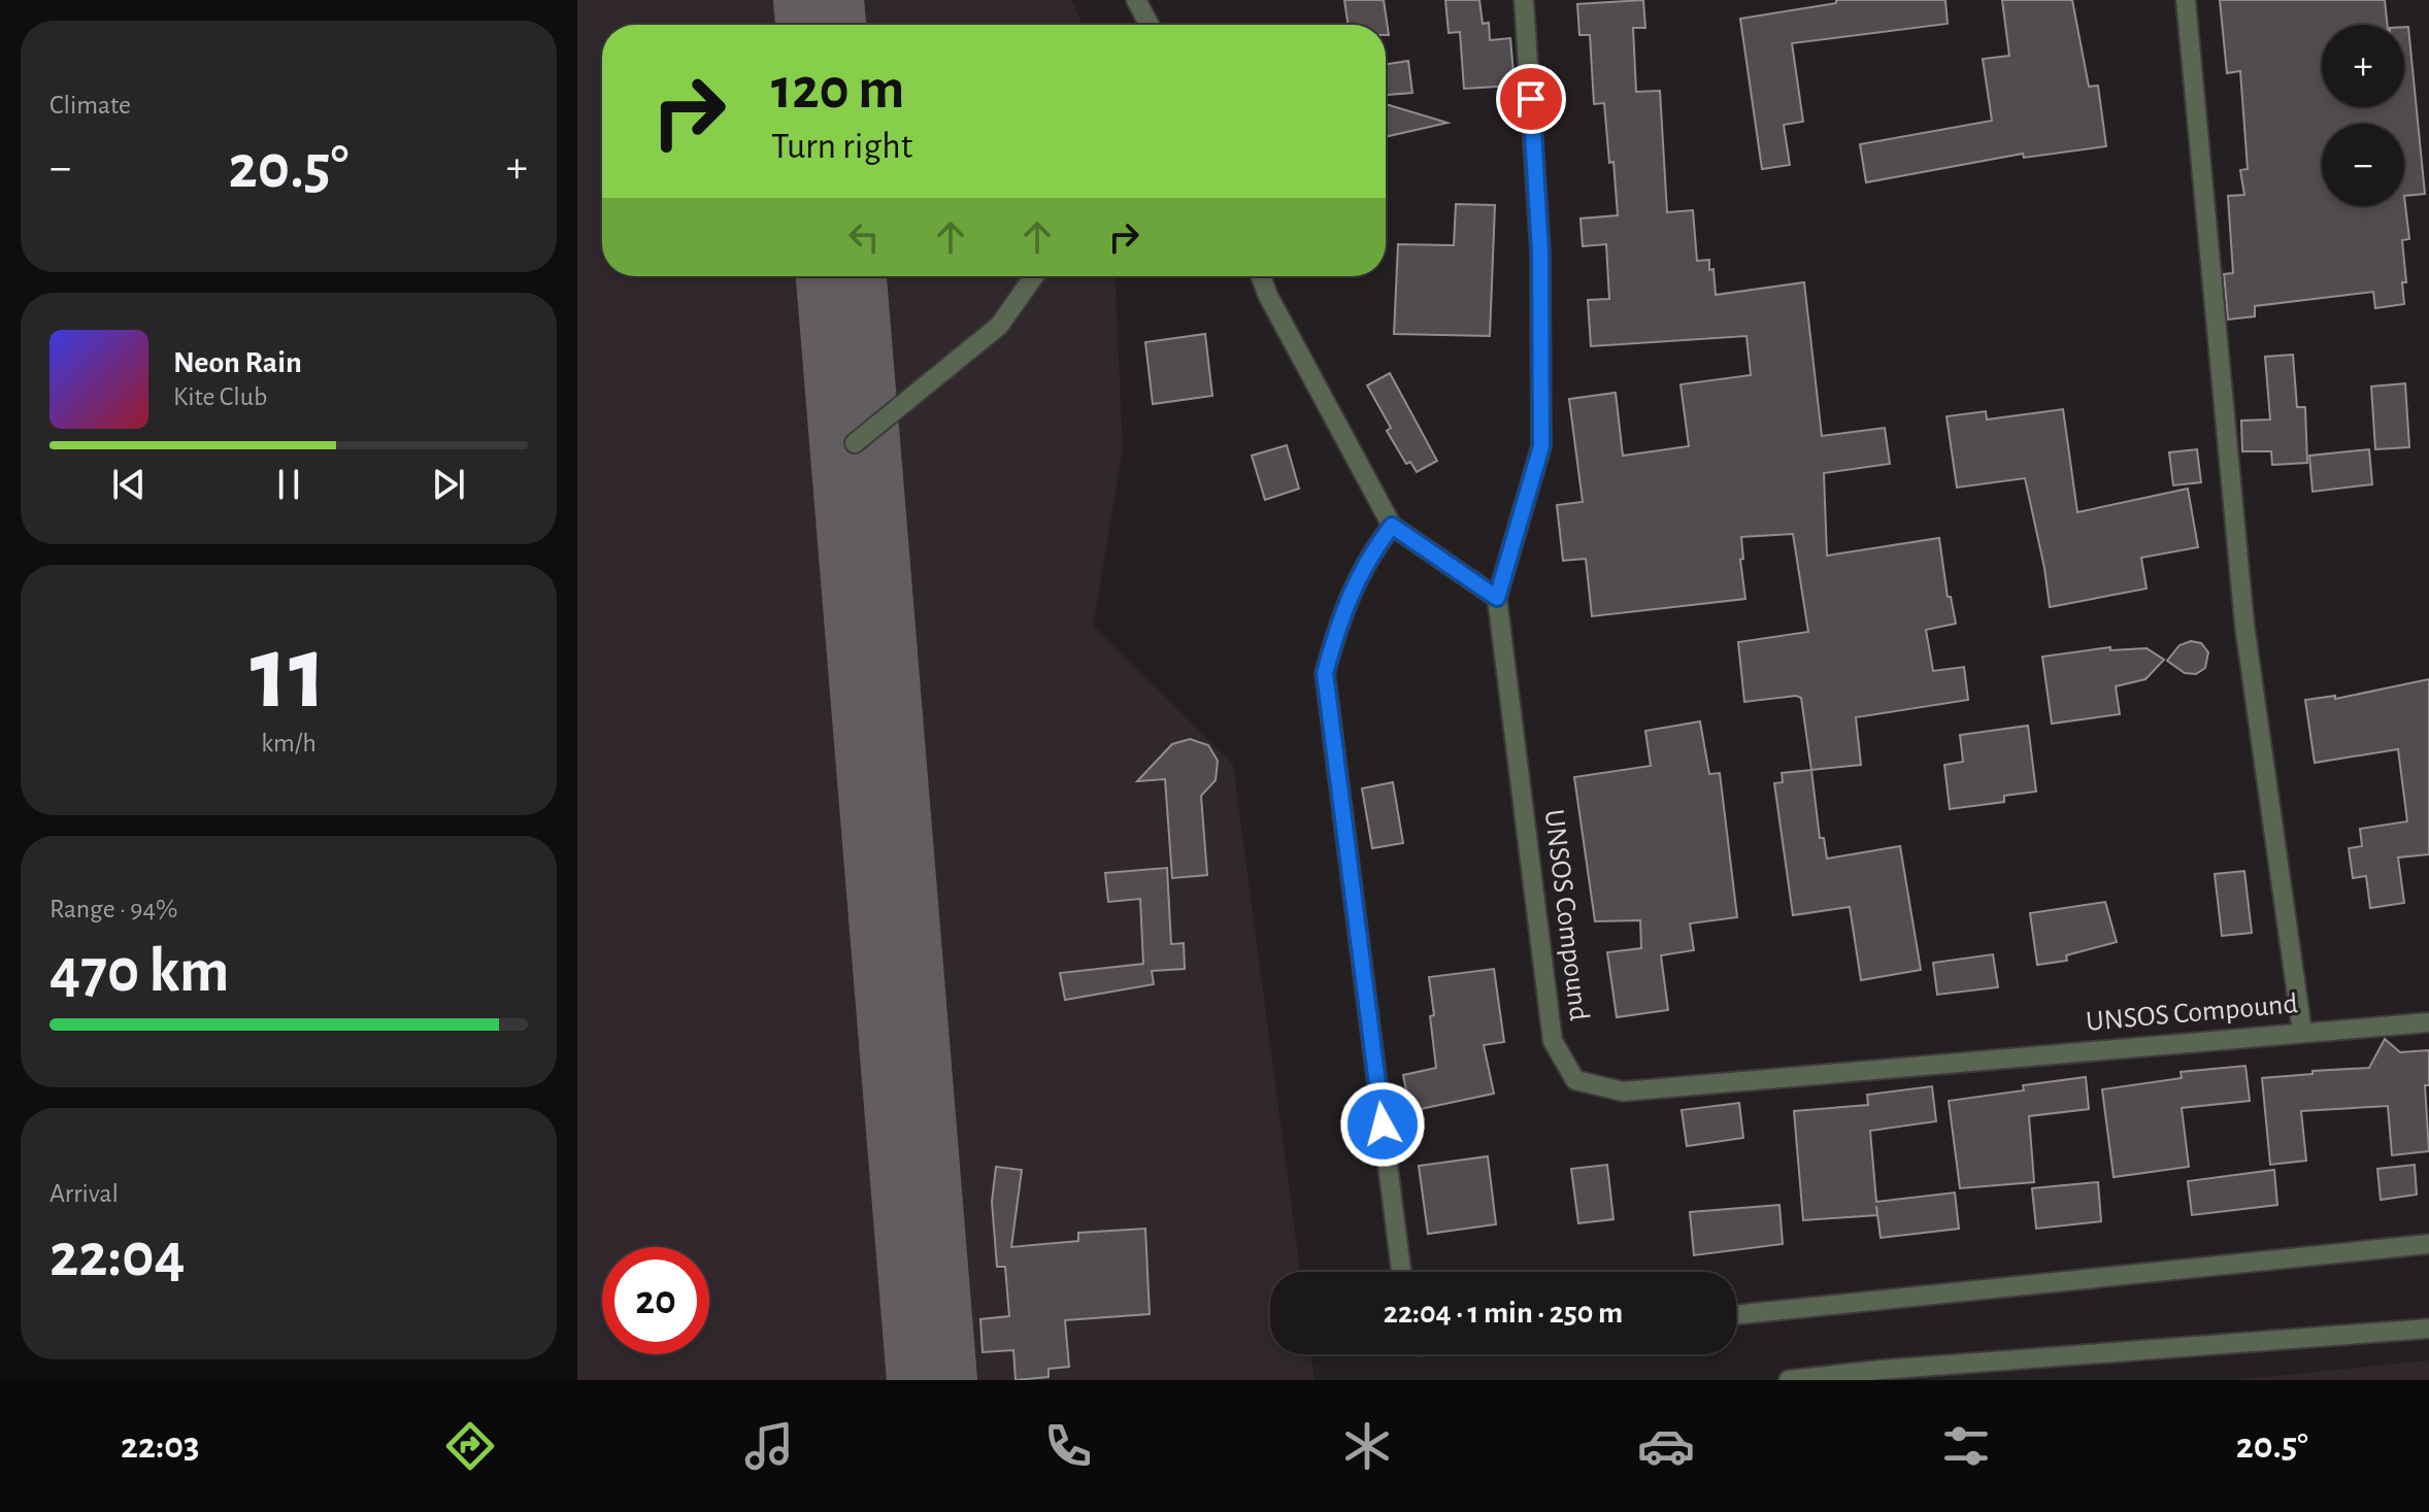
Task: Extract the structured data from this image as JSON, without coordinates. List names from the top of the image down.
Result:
{
  "streets": {
    "lane": ["UNSOS Compound"]
  },
  "page": {
    "tile": [
      "Climate",
      ["11", "km/h"],
      ["Range · 94%", "470 km"],
      ["Arrival", "22:04"]
    ],
    "map_buttons": ["+", "−"],
    "turn": ["120 m", "Turn right"],
    "heat": ["−", "20.5°", "+"],
    "song": ["Neon Rain", "Kite Club"],
    "limit": "20",
    "trip": "22:04 · 1 min · 250 m",
    "tabs": ["22:03", "20.5°"]
  }
}
